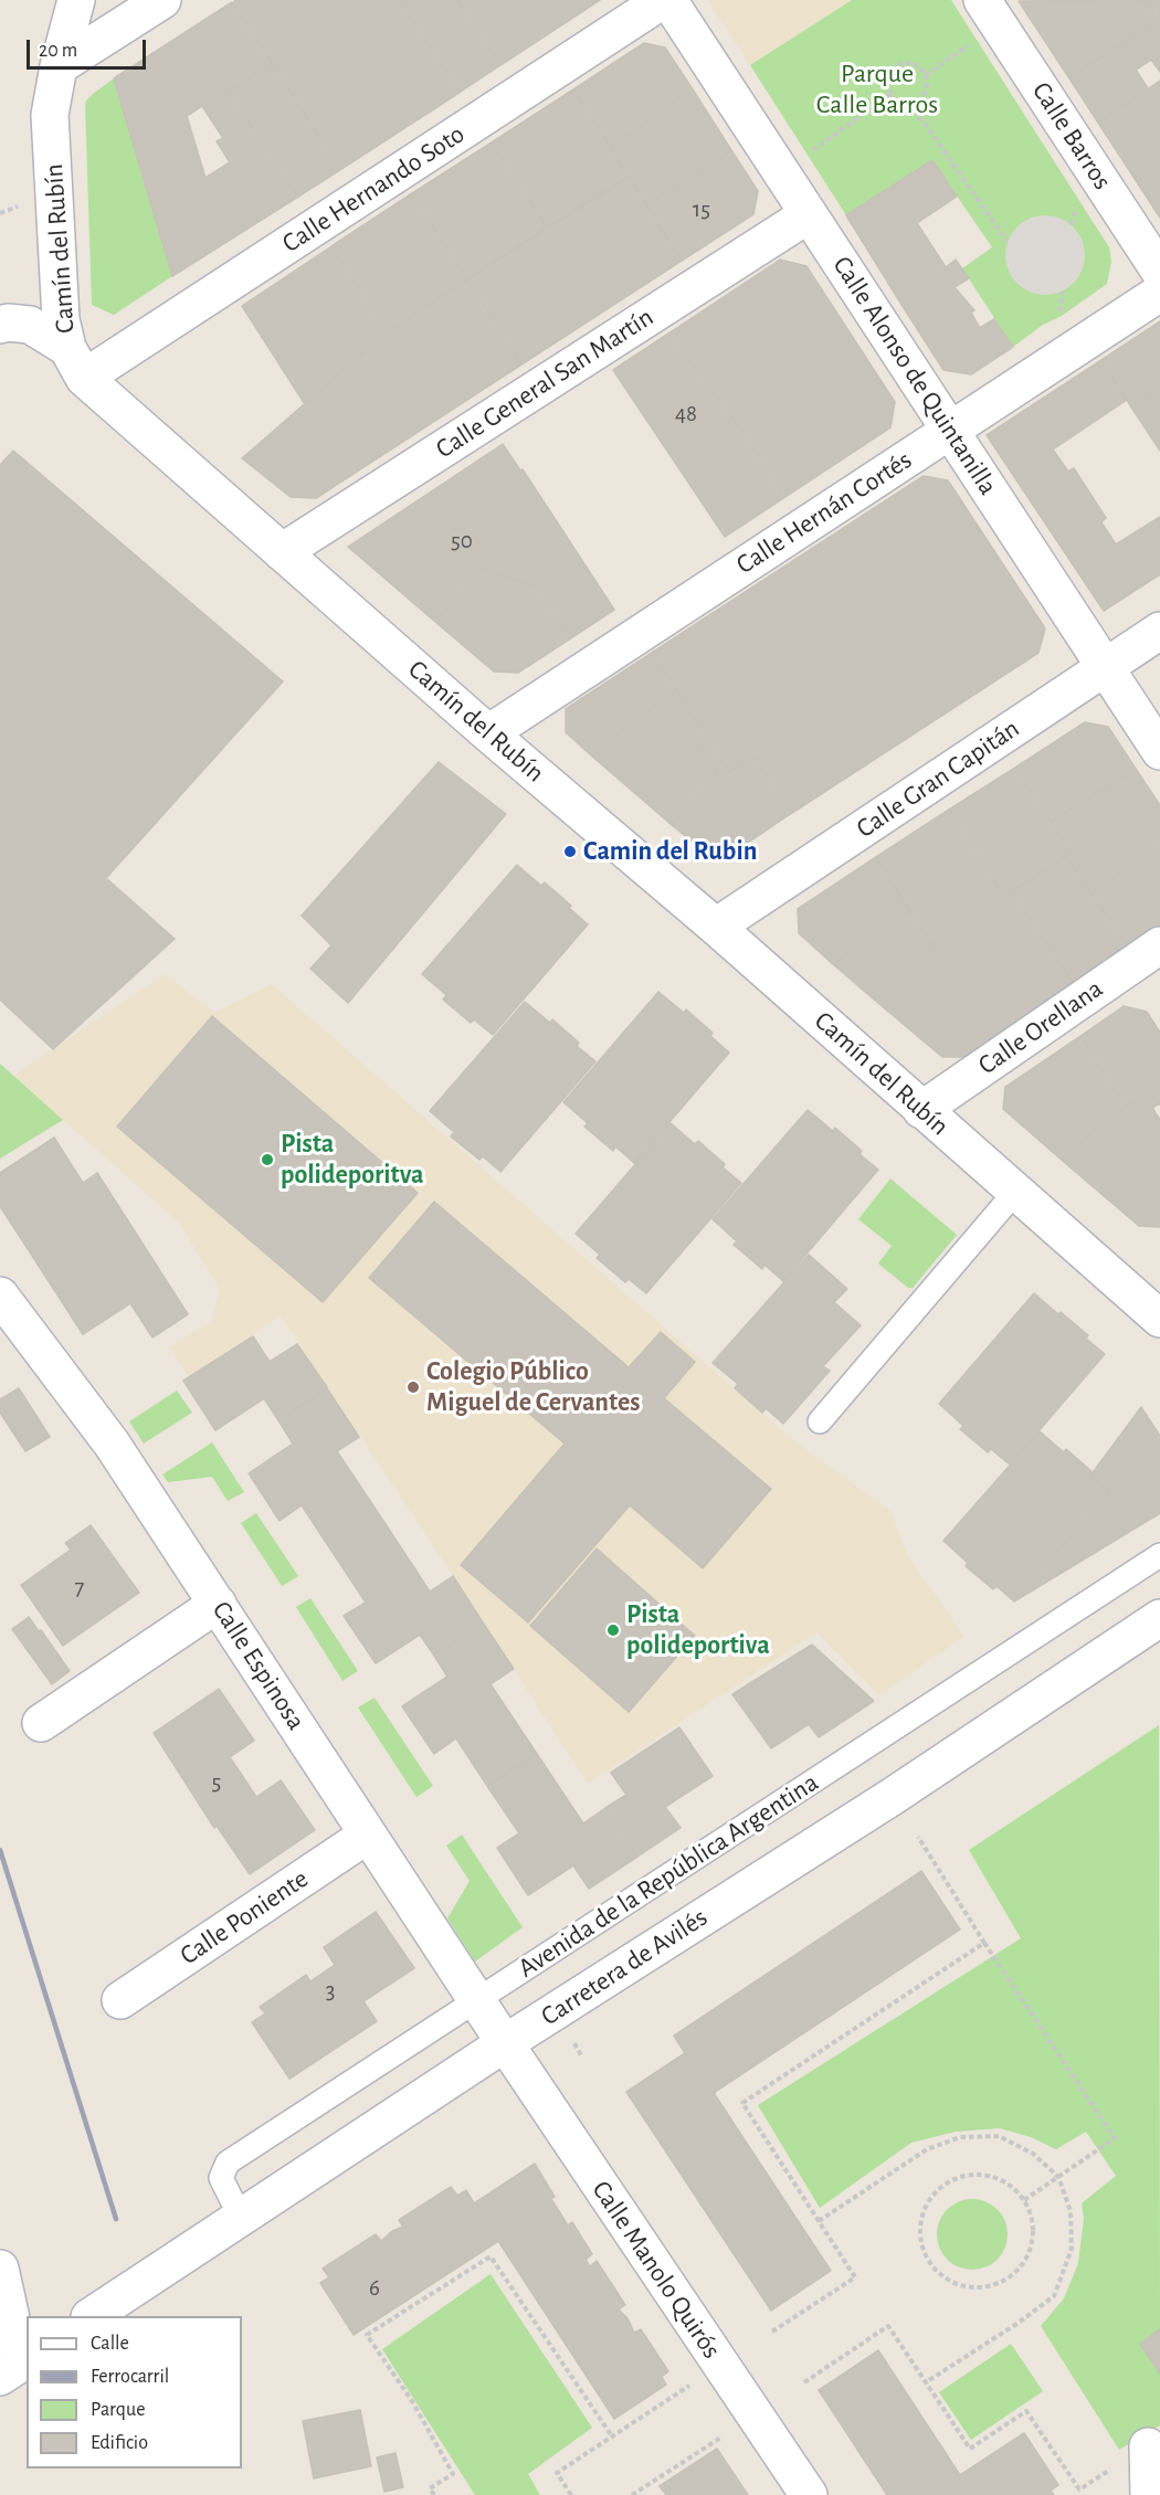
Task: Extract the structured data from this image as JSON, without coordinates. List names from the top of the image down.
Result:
{
  "streets": {
    "street": [
      "Calle Barros",
      "Calle Hernando Soto",
      "Camín del Rubín",
      "Calle Alonso de Quintanilla",
      "Calle General San Martín",
      "Calle Hernán Cortés",
      "Calle Gran Capitán",
      "Calle Orellana",
      "Calle Espinosa",
      "Calle Poniente",
      "Carretera de Avilés",
      "Calle Manolo Quirós"
    ],
    "lane": ["Avenida de la República Argentina"]
  },
  "crossings": [
    ["Calle Hernando Soto", "Camín del Rubín"],
    ["Camín del Rubín", "Calle General San Martín"],
    ["Camín del Rubín", "Calle Hernán Cortés"],
    ["Camín del Rubín", "Calle Gran Capitán"],
    ["Camín del Rubín", "Calle Orellana"],
    ["Calle Alonso de Quintanilla", "Calle General San Martín"],
    ["Calle Alonso de Quintanilla", "Calle Hernán Cortés"],
    ["Calle Alonso de Quintanilla", "Calle Gran Capitán"],
    ["Calle Espinosa", "Avenida de la República Argentina"],
    ["Calle Espinosa", "Calle Poniente"],
    ["Calle Espinosa", "Carretera de Avilés"],
    ["Calle Espinosa", "Calle Manolo Quirós"],
    ["Avenida de la República Argentina", "Carretera de Avilés"],
    ["Carretera de Avilés", "Calle Manolo Quirós"]
  ],
  "parks": ["Parque Calle Barros"],
  "places": [
    "Camin del Rubin",
    "Pista polideporitva",
    "Colegio Público Miguel de Cervantes",
    "Pista polideportiva"
  ],
  "house_numbers": [
    "15",
    "48",
    "50",
    "7",
    "5",
    "3",
    "6"
  ],
  "legend": [
    "Calle",
    "Ferrocarril",
    "Parque",
    "Edificio"
  ],
  "scale_bar": "20 m"
}
